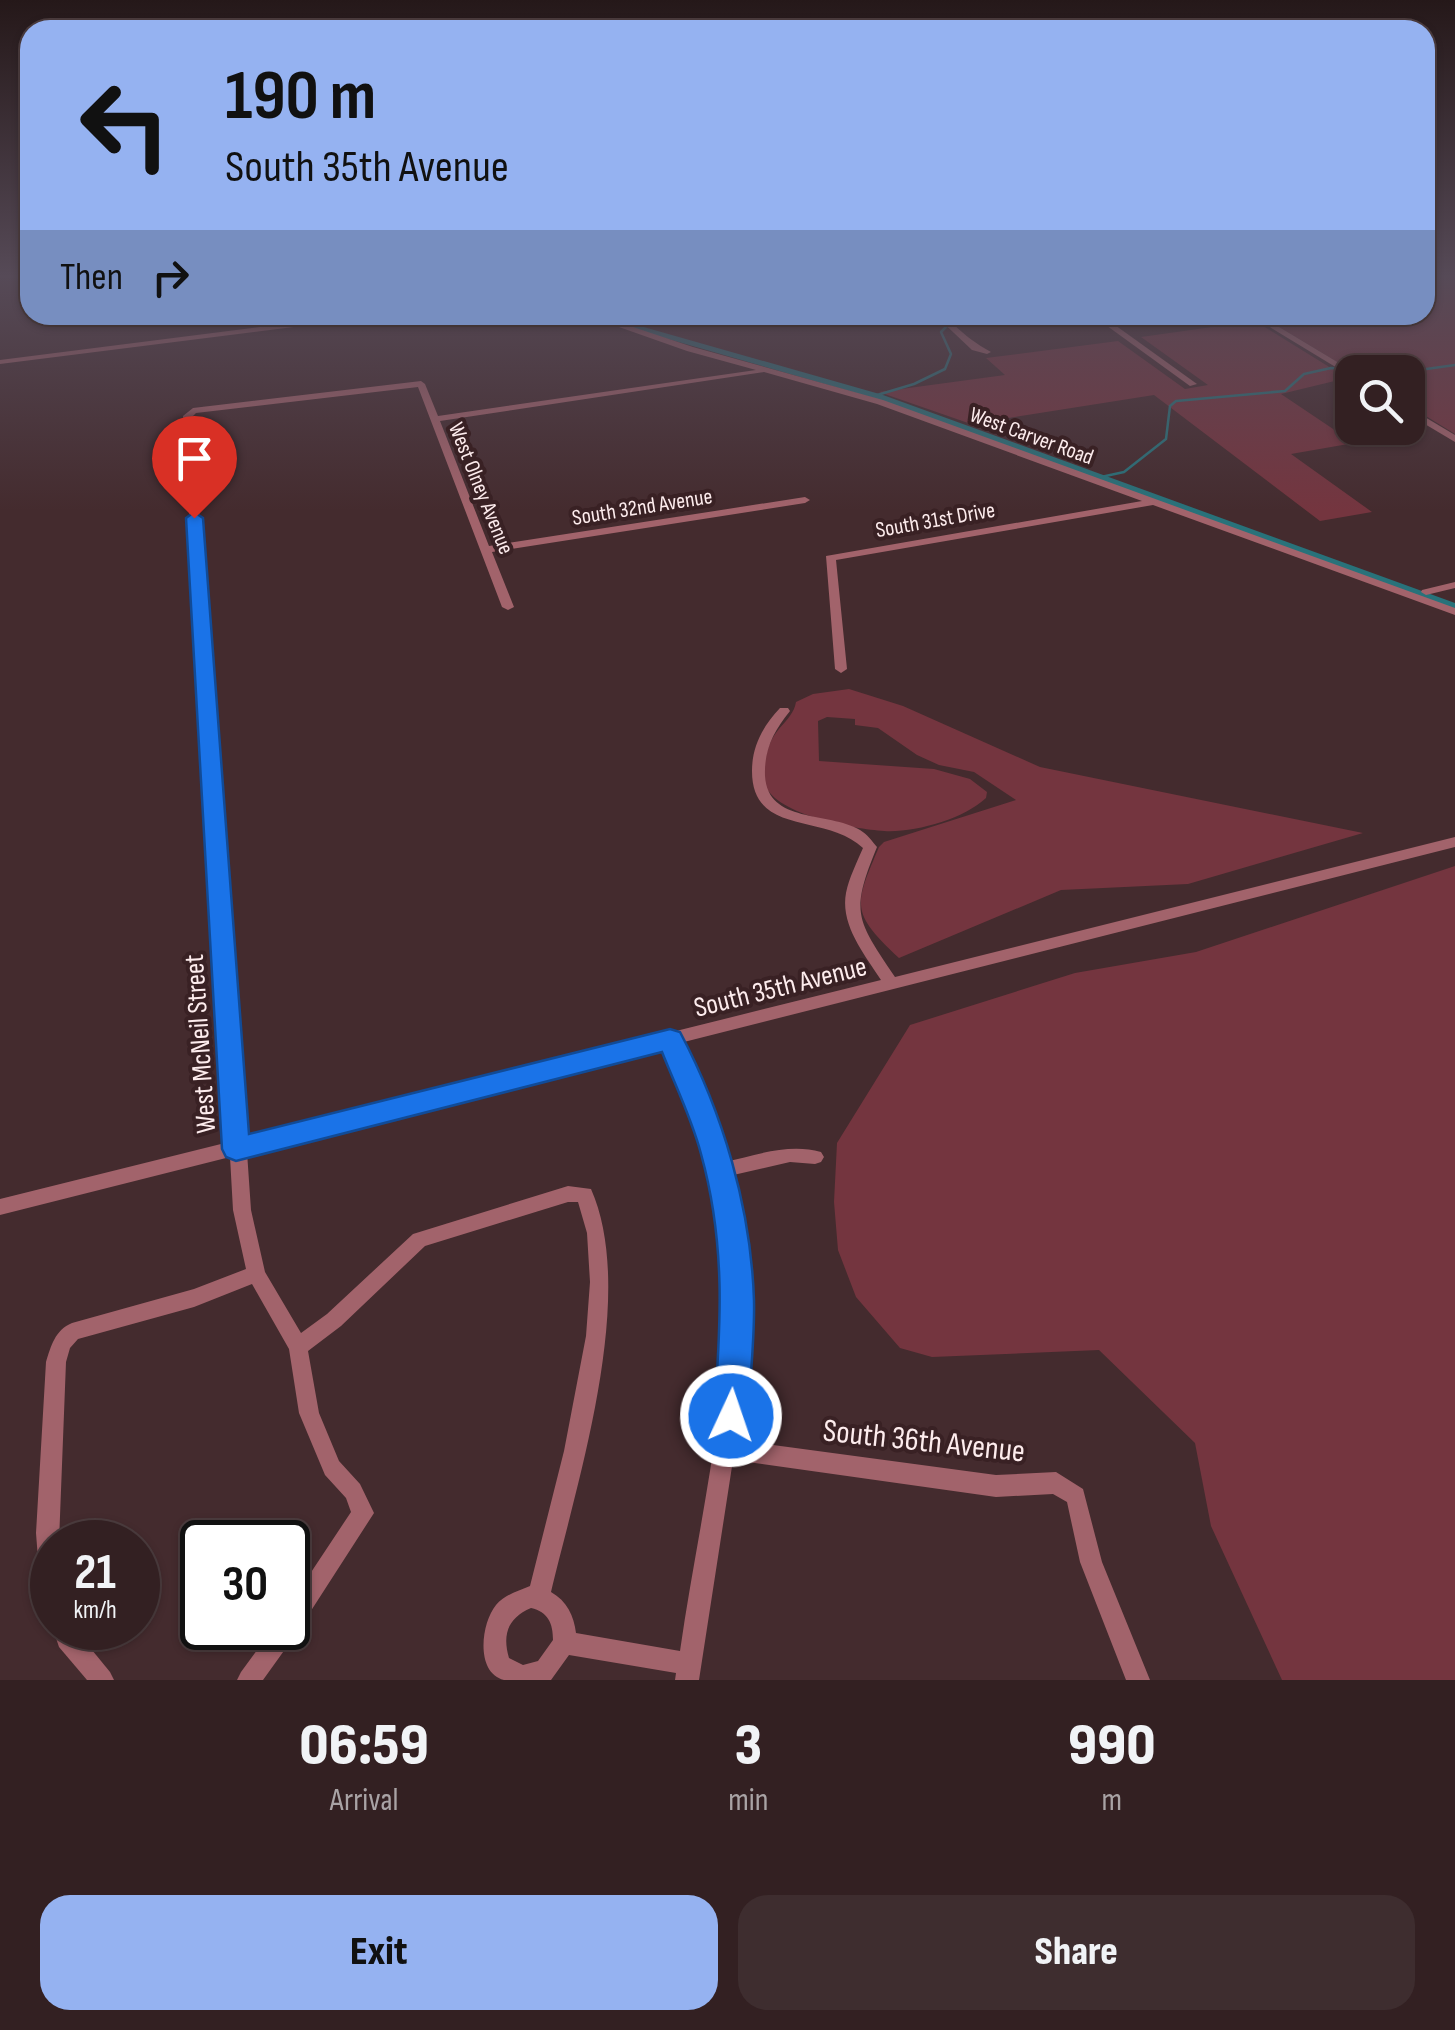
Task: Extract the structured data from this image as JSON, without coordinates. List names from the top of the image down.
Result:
{
  "streets": {
    "street": [
      "West Carver Road",
      "West Olney Avenue",
      "South 32nd Avenue",
      "South 31st Drive",
      "South 35th Avenue",
      "West McNeil Street",
      "South 36th Avenue"
    ]
  },
  "crossings": [
    ["West Carver Road", "South 31st Drive"],
    ["West Olney Avenue", "South 32nd Avenue"],
    ["West Olney Avenue", "West McNeil Street"],
    ["South 35th Avenue", "West McNeil Street"]
  ],
  "page": {
    "turn": ["190 m", "South 35th Avenue"],
    "then": "Then",
    "speed": "21 km/h",
    "limit": "30",
    "eta": [
      "06:59",
      "Arrival",
      "3",
      "min",
      "990",
      "m"
    ],
    "buttons": ["Exit", "Share"]
  }
}
